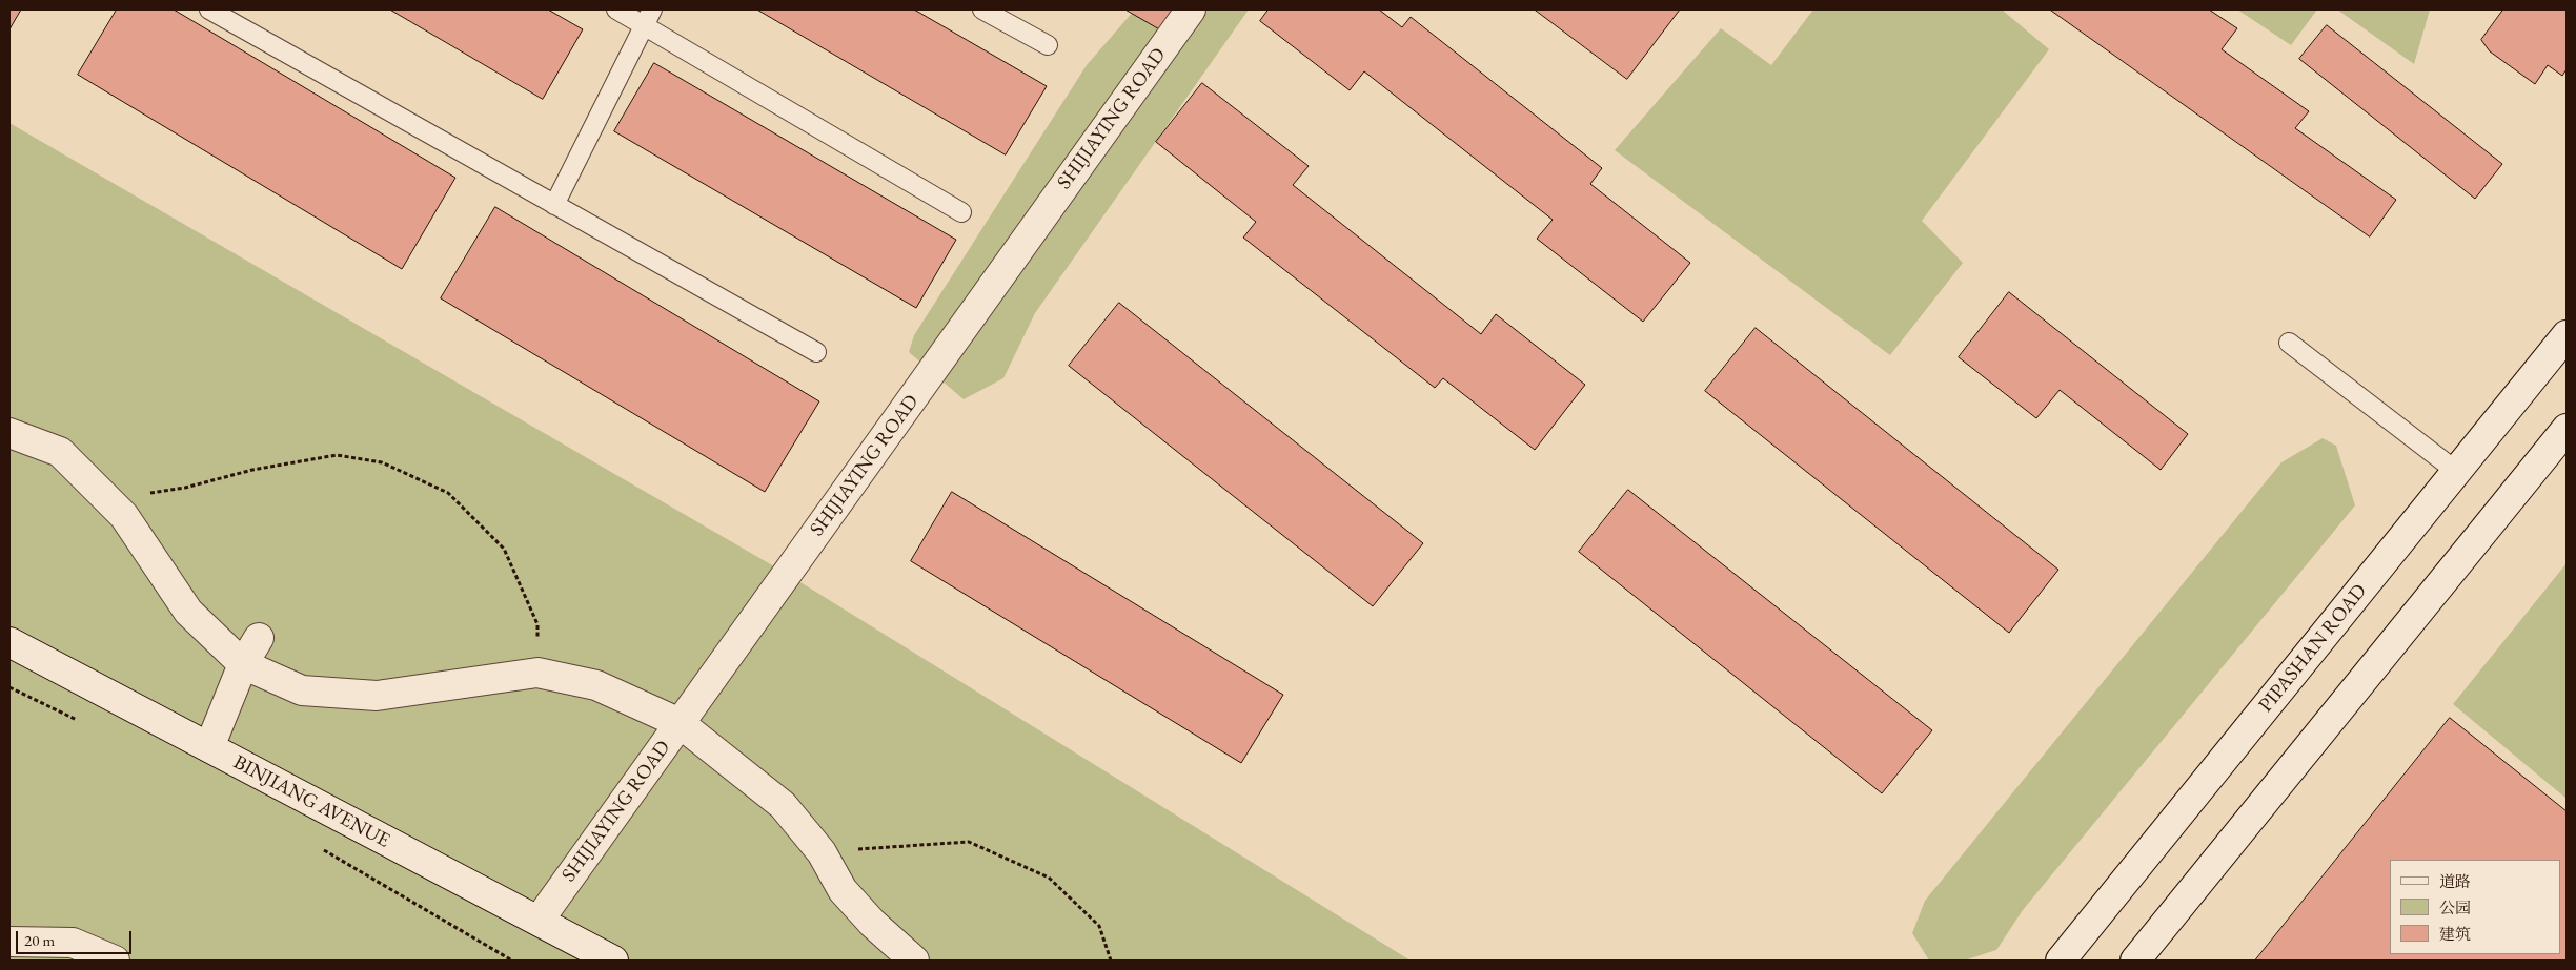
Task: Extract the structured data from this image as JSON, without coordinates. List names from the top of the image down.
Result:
{
  "streets": {
    "street": ["SHIJIAYING ROAD", "PIPASHAN ROAD", "BINJIANG AVENUE"]
  },
  "crossings": [
    ["SHIJIAYING ROAD", "BINJIANG AVENUE"]
  ],
  "legend": ["道路", "公园", "建筑"],
  "scale_bar": "20 m"
}
